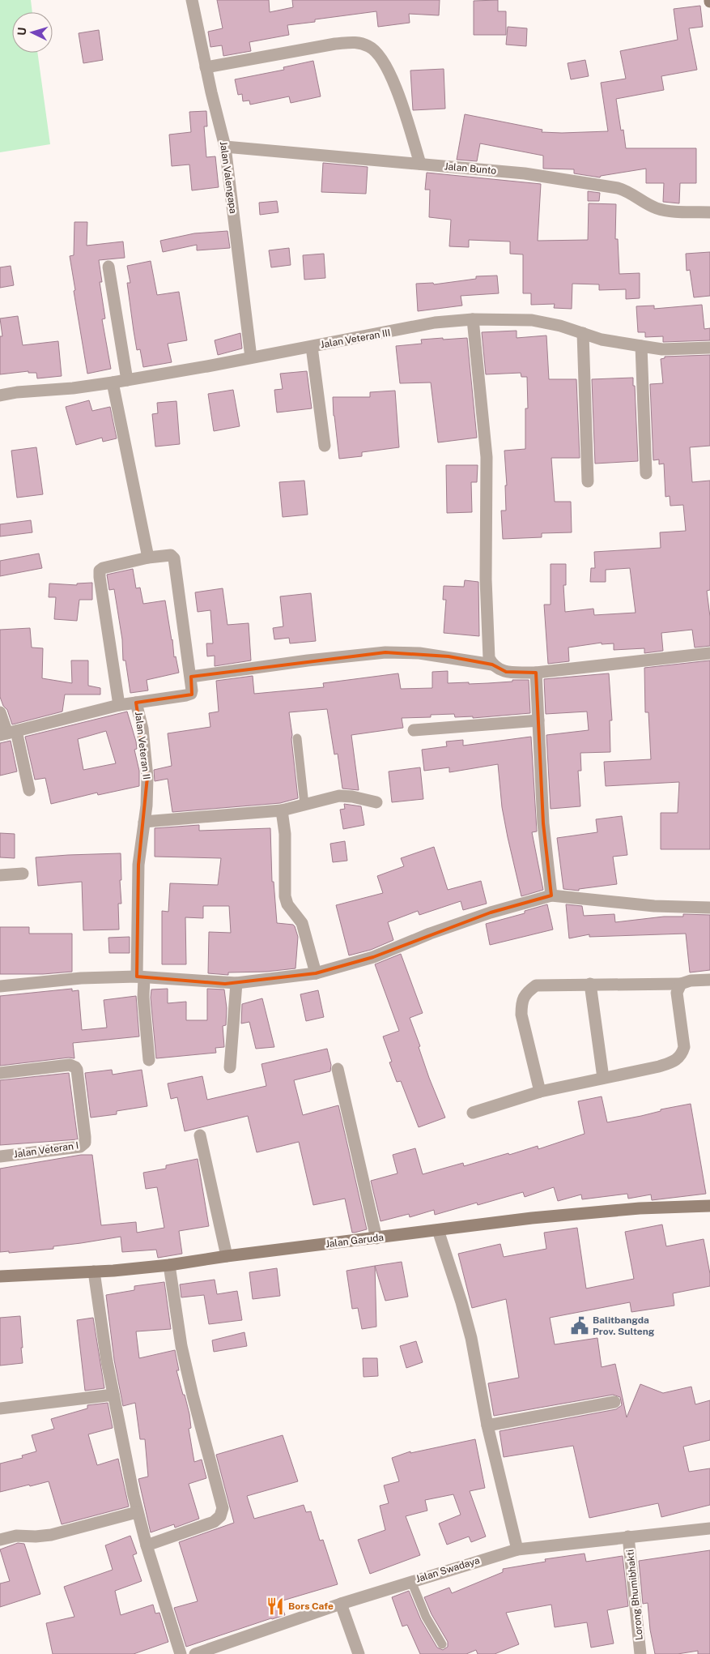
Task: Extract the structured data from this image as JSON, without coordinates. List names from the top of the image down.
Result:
{
  "streets": {
    "street": [
      "Jalan Bunto",
      "Jalan Valengapa",
      "Jalan Veteran III",
      "Jalan Veteran II",
      "Jalan Veteran I",
      "Jalan Garuda",
      "Jalan Swadaya",
      "Lorong Bhumibhakti"
    ]
  },
  "crossings": [
    ["Jalan Bunto", "Jalan Valengapa"],
    ["Jalan Valengapa", "Jalan Veteran III"],
    ["Jalan Swadaya", "Lorong Bhumibhakti"]
  ],
  "places": {
    "public building": ["Balitbangda Prov. Sulteng"],
    "restaurant": ["Bors Cafe"]
  },
  "north": "left"
}
